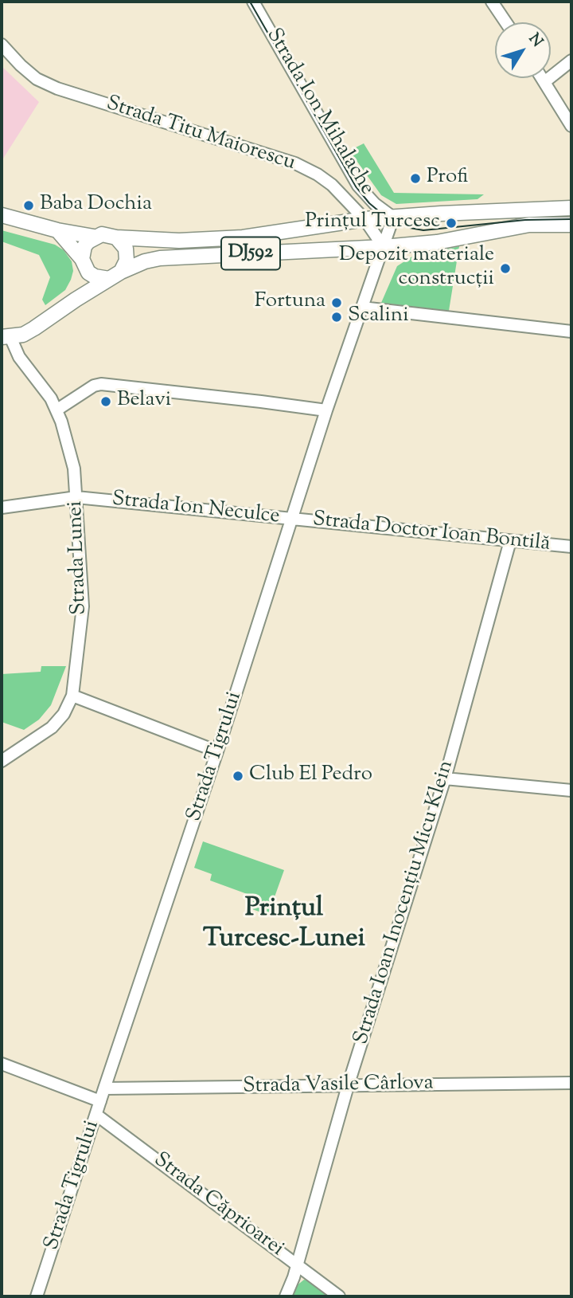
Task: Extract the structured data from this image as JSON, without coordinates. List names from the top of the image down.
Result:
{
  "streets": {
    "main road": ["DJ592"],
    "street": [
      "Strada Ion Mihalache",
      "Strada Titu Maiorescu",
      "Strada Ion Neculce",
      "Strada Doctor Ioan Bontilă",
      "Strada Lunei",
      "Strada Tigrului",
      "Strada Ioan Inocențiu Micu Klein",
      "Strada Vasile Cârlova",
      "Strada Căprioarei"
    ]
  },
  "crossings": [
    ["Strada Ion Mihalache", "DJ592"],
    ["Strada Ion Mihalache", "Strada Tigrului"],
    ["Strada Titu Maiorescu", "DJ592"],
    ["Strada Titu Maiorescu", "Strada Tigrului"],
    ["DJ592", "Strada Lunei"],
    ["DJ592", "Strada Tigrului"],
    ["Strada Ion Neculce", "Strada Doctor Ioan Bontilă"],
    ["Strada Ion Neculce", "Strada Lunei"],
    ["Strada Ion Neculce", "Strada Tigrului"],
    ["Strada Doctor Ioan Bontilă", "Strada Tigrului"],
    ["Strada Doctor Ioan Bontilă", "Strada Ioan Inocențiu Micu Klein"],
    ["Strada Tigrului", "Strada Vasile Cârlova"],
    ["Strada Tigrului", "Strada Căprioarei"],
    ["Strada Ioan Inocențiu Micu Klein", "Strada Vasile Cârlova"],
    ["Strada Ioan Inocențiu Micu Klein", "Strada Căprioarei"]
  ],
  "districts": ["Prințul Turcesc-Lunei"],
  "places": [
    "Profi",
    "Baba Dochia",
    "Prințul Turcesc",
    "Depozit materiale construcții",
    "Fortuna",
    "Scalini",
    "Belavi",
    "Club El Pedro"
  ],
  "north": "top right"
}
